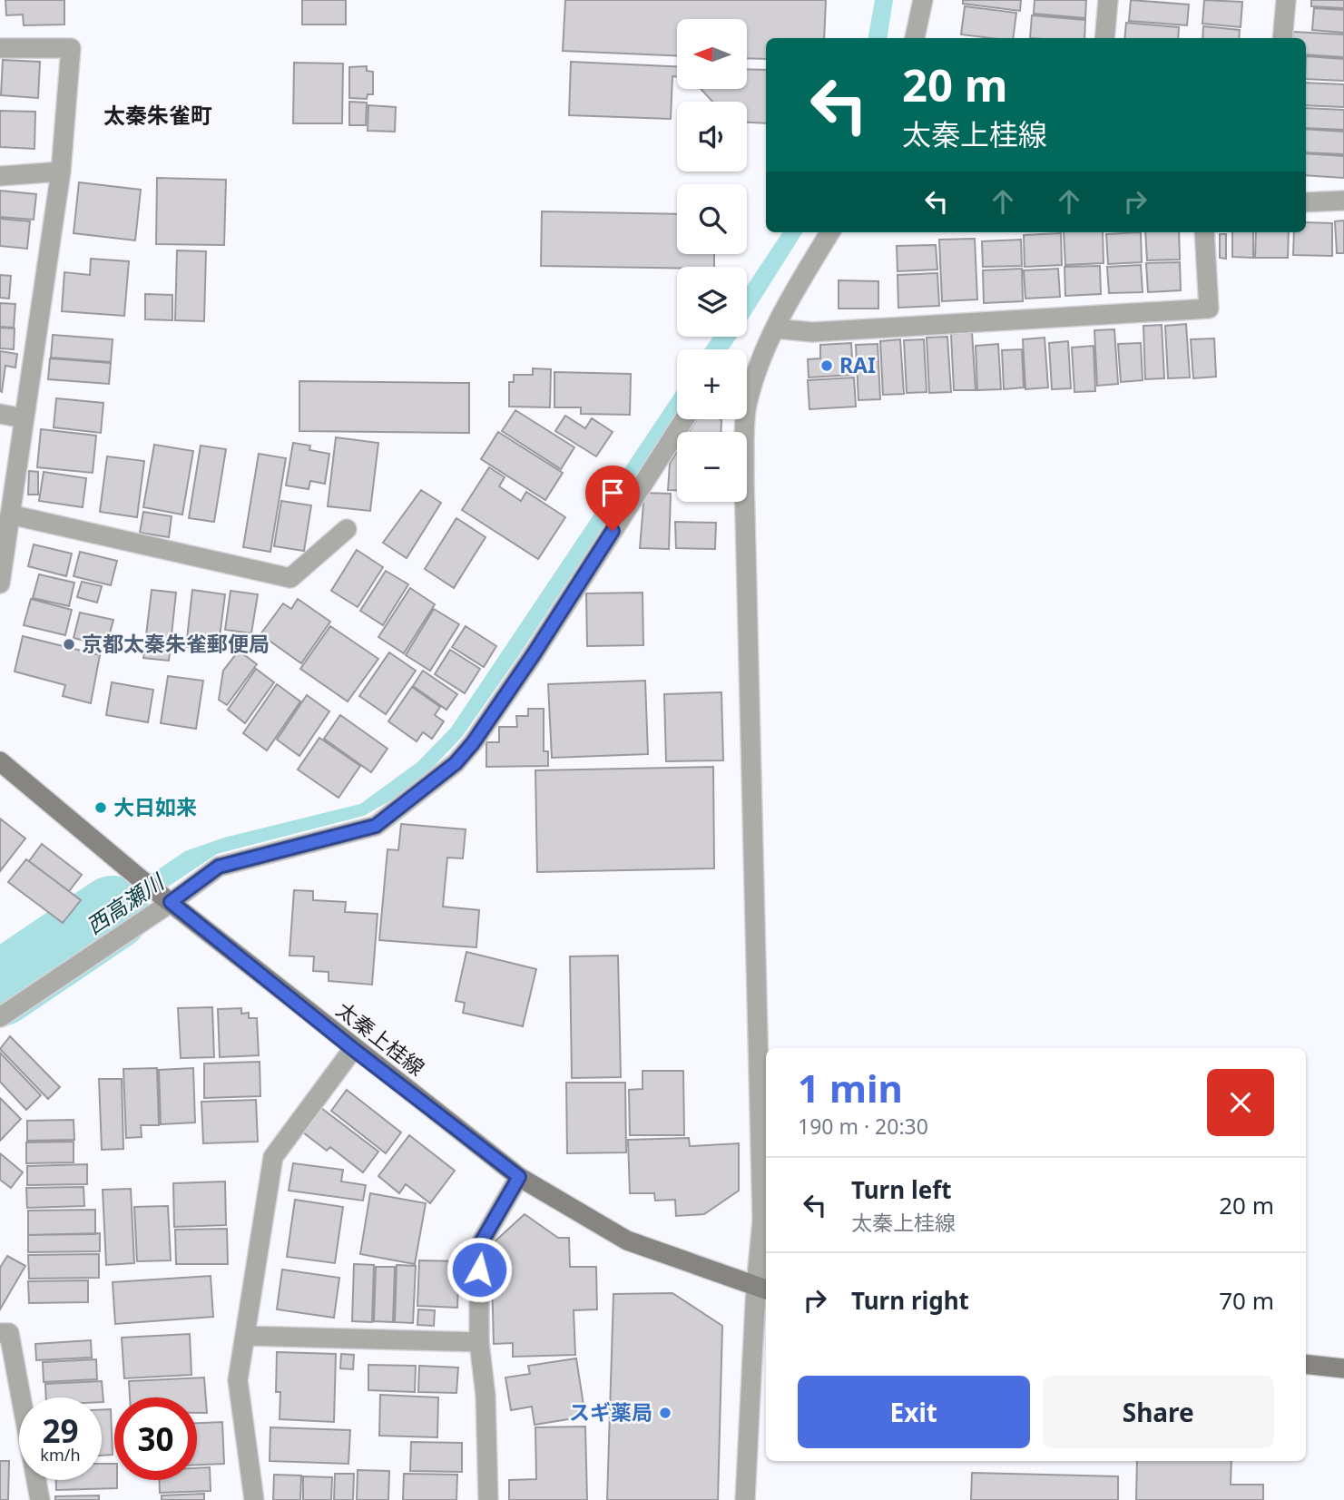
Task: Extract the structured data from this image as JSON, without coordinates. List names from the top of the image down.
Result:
{
  "streets": {
    "main road": ["太秦上桂線"]
  },
  "districts": ["太秦朱雀町"],
  "water": ["西高瀬川"],
  "places": [
    "RAI",
    "京都太秦朱雀郵便局",
    "大日如来",
    "スギ薬局"
  ],
  "north": "left",
  "page": {
    "map_buttons": ["+", "−"],
    "turn": ["20 m", "太秦上桂線"],
    "heading": ["1 min", "190 m · 20:30"],
    "list": [
      {
        "name": "Turn left",
        "note": "太秦上桂線",
        "value": "20 m"
      },
      {
        "name": "Turn right",
        "value": "70 m"
      }
    ],
    "buttons": ["Exit", "Share"],
    "speed": "29 km/h",
    "limit": "30"
  }
}
